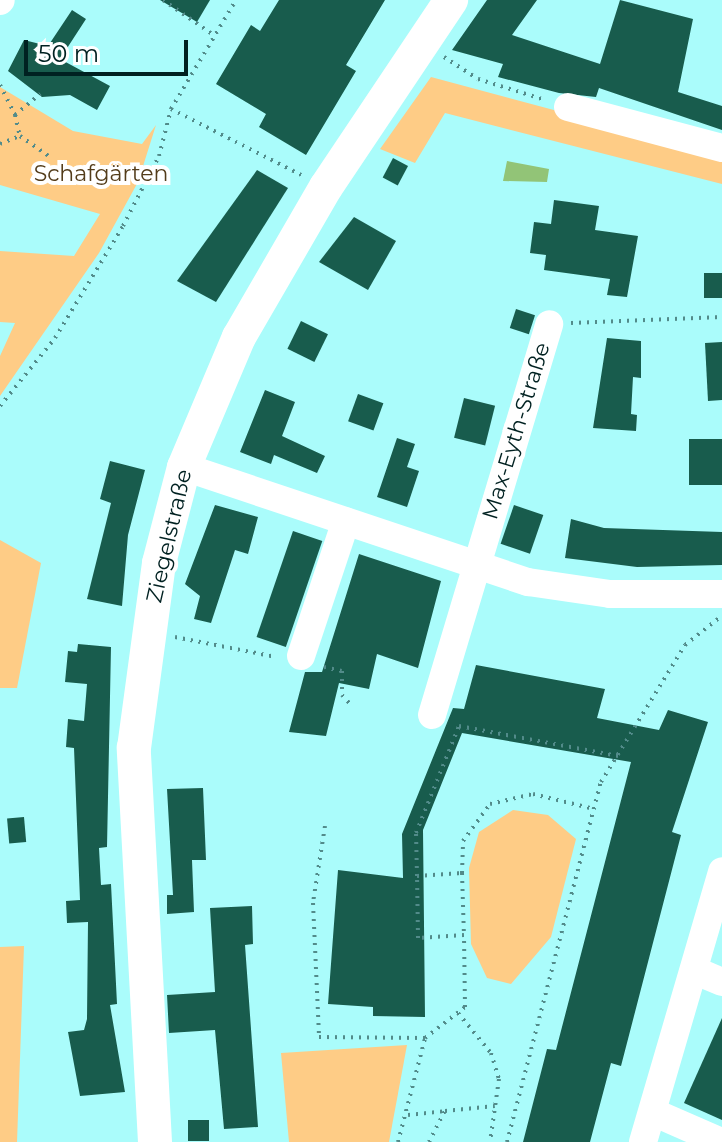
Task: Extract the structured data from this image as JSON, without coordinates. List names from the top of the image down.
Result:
{
  "streets": {
    "main road": ["Ziegelstraße"],
    "street": ["Max-Eyth-Straße"]
  },
  "parks": ["Schafgärten"],
  "scale_bar": "50 m"
}
